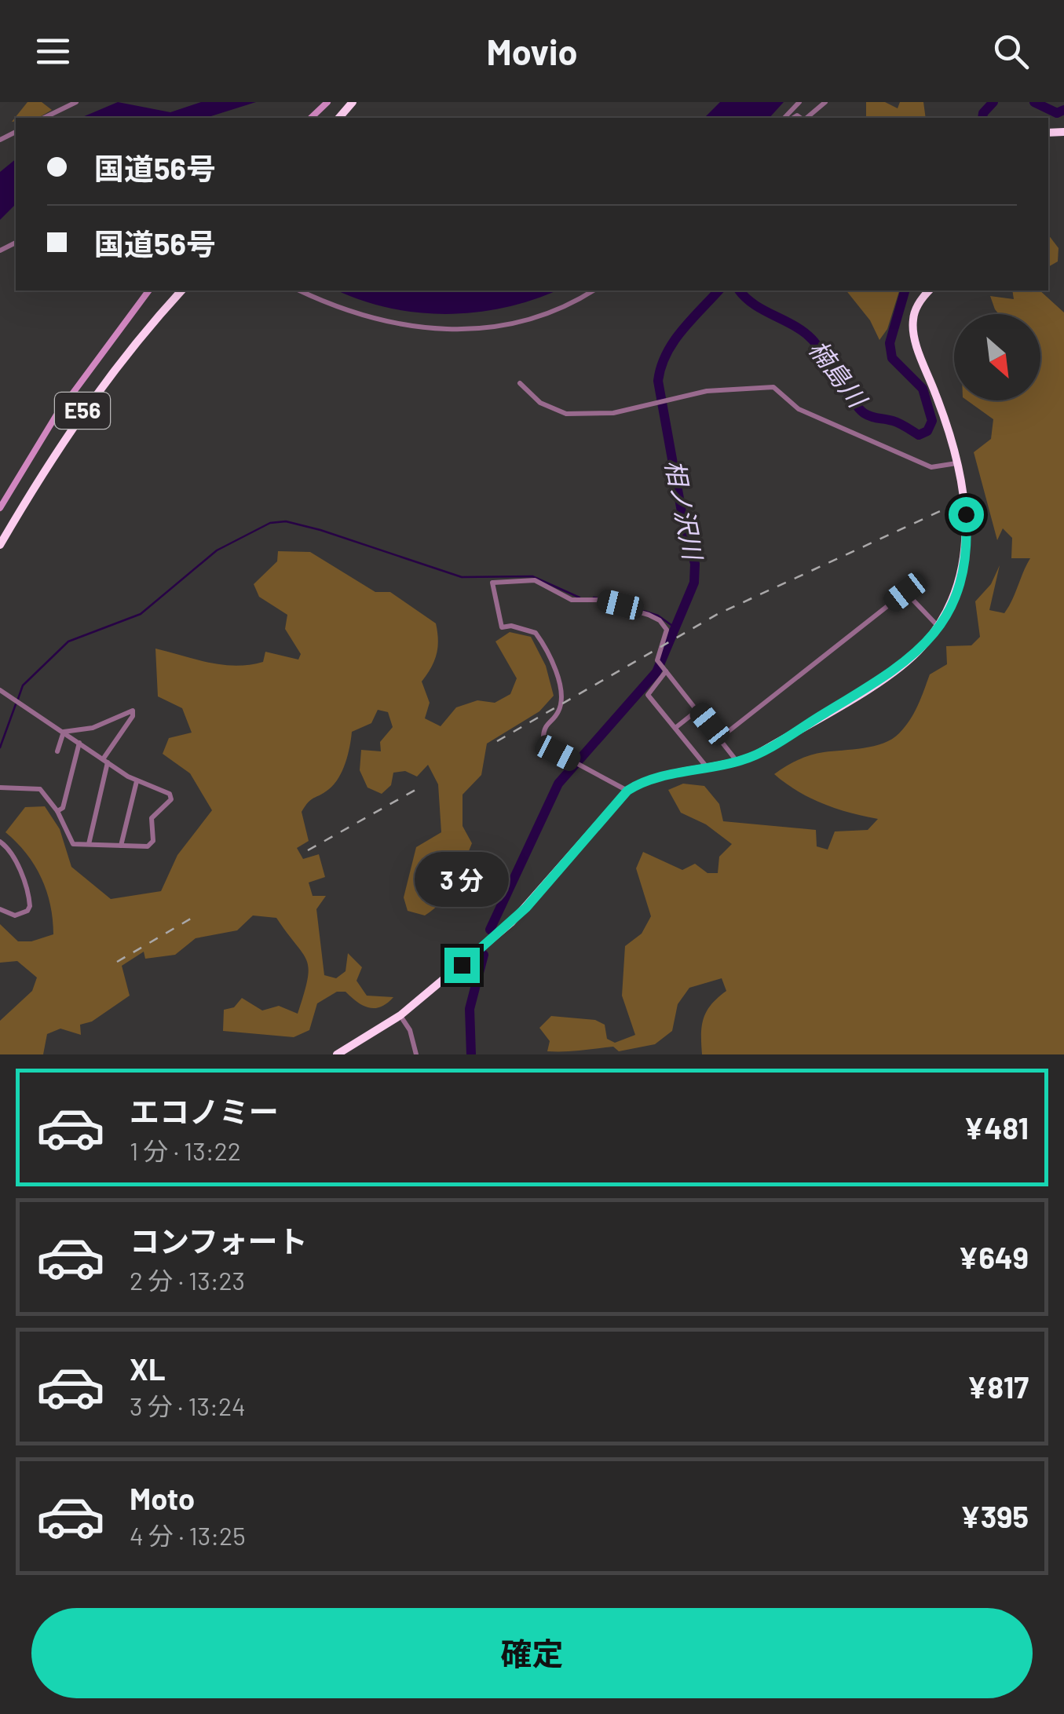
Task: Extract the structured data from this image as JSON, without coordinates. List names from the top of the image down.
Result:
{
  "streets": {
    "highway": ["E56"]
  },
  "water": ["楠島川", "相ノ沢川"],
  "north": "bottom right",
  "page": {
    "header": "Movio",
    "banner": ["国道56号", "国道56号"],
    "bubble": "3 分",
    "list": [
      {
        "name": "エコノミー",
        "note": "1 分 · 13:22",
        "value": "¥481"
      },
      {
        "name": "コンフォート",
        "note": "2 分 · 13:23",
        "value": "¥649"
      },
      {
        "name": "XL",
        "note": "3 分 · 13:24",
        "value": "¥817"
      },
      {
        "name": "Moto",
        "note": "4 分 · 13:25",
        "value": "¥395"
      }
    ],
    "buttons": "確定"
  }
}
